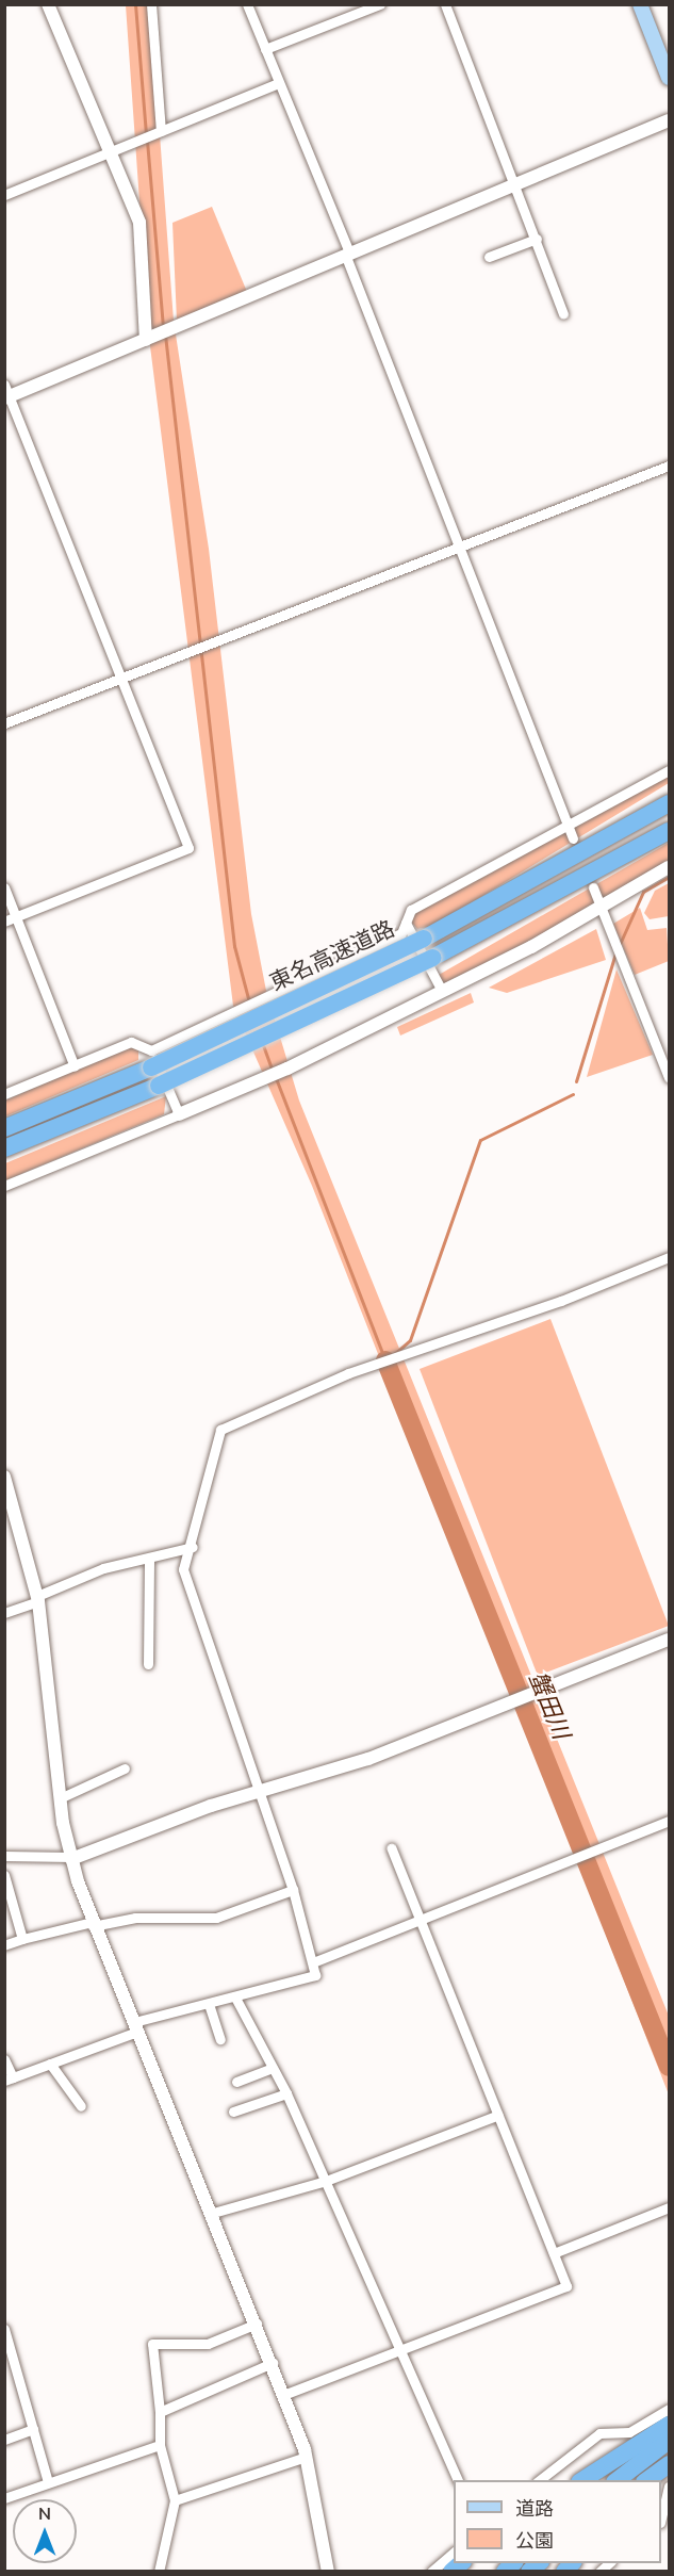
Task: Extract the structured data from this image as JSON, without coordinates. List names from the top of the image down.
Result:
{
  "streets": {
    "highway": ["東名高速道路"]
  },
  "water": ["蟹田川"],
  "legend": ["道路", "公園"],
  "north": "top"
}
